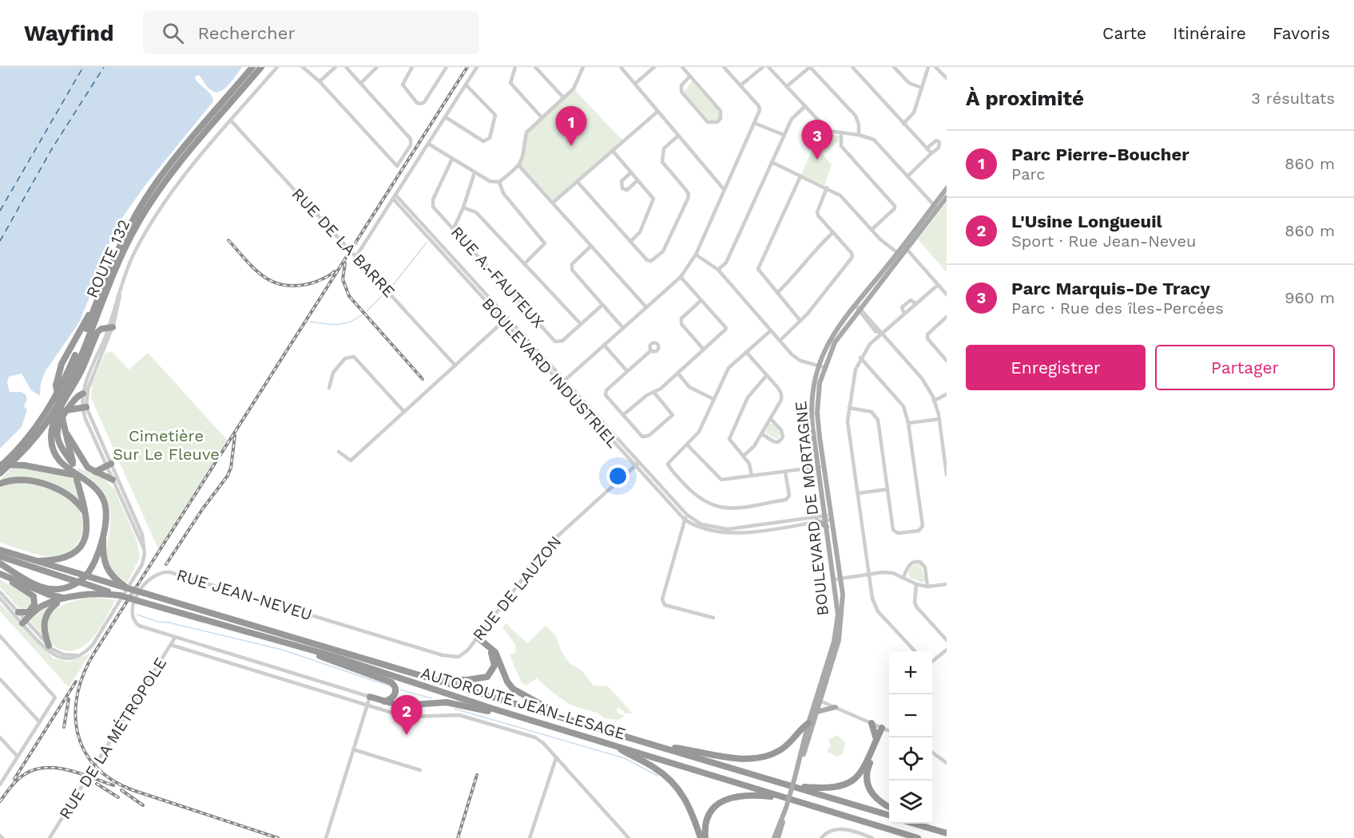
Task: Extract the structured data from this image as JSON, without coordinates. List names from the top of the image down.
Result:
{
  "streets": {
    "highway": ["ROUTE 132", "AUTOROUTE JEAN-LESAGE"],
    "main road": ["BOULEVARD DE MORTAGNE"],
    "street": [
      "RUE DE LA BARRE",
      "RUE A.-FAUTEUX",
      "BOULEVARD INDUSTRIEL",
      "RUE DE LAUZON",
      "RUE JEAN-NEVEU",
      "RUE DE LA MÉTROPOLE"
    ]
  },
  "crossings": [
    ["BOULEVARD INDUSTRIEL", "BOULEVARD DE MORTAGNE"],
    ["BOULEVARD INDUSTRIEL", "RUE DE LAUZON"],
    ["RUE DE LAUZON", "RUE JEAN-NEVEU"],
    ["RUE JEAN-NEVEU", "RUE DE LA MÉTROPOLE"]
  ],
  "parks": ["Cimetière Sur Le Fleuve"],
  "page": {
    "header": "Wayfind",
    "search": "Rechercher",
    "nav": ["Carte", "Itinéraire", "Favoris"],
    "heading": ["À proximité", "3 résultats"],
    "pins": ["1", "3", "2"],
    "list": [
      {
        "mark": "1",
        "name": "Parc Pierre-Boucher",
        "note": "Parc",
        "value": "860 m"
      },
      {
        "mark": "2",
        "name": "L'Usine Longueuil",
        "note": "Sport · Rue Jean-Neveu",
        "value": "860 m"
      },
      {
        "mark": "3",
        "name": "Parc Marquis-De Tracy",
        "note": "Parc · Rue des îles-Percées",
        "value": "960 m"
      }
    ],
    "buttons": ["Enregistrer", "Partager"],
    "map_buttons": ["+", "−"]
  }
}
